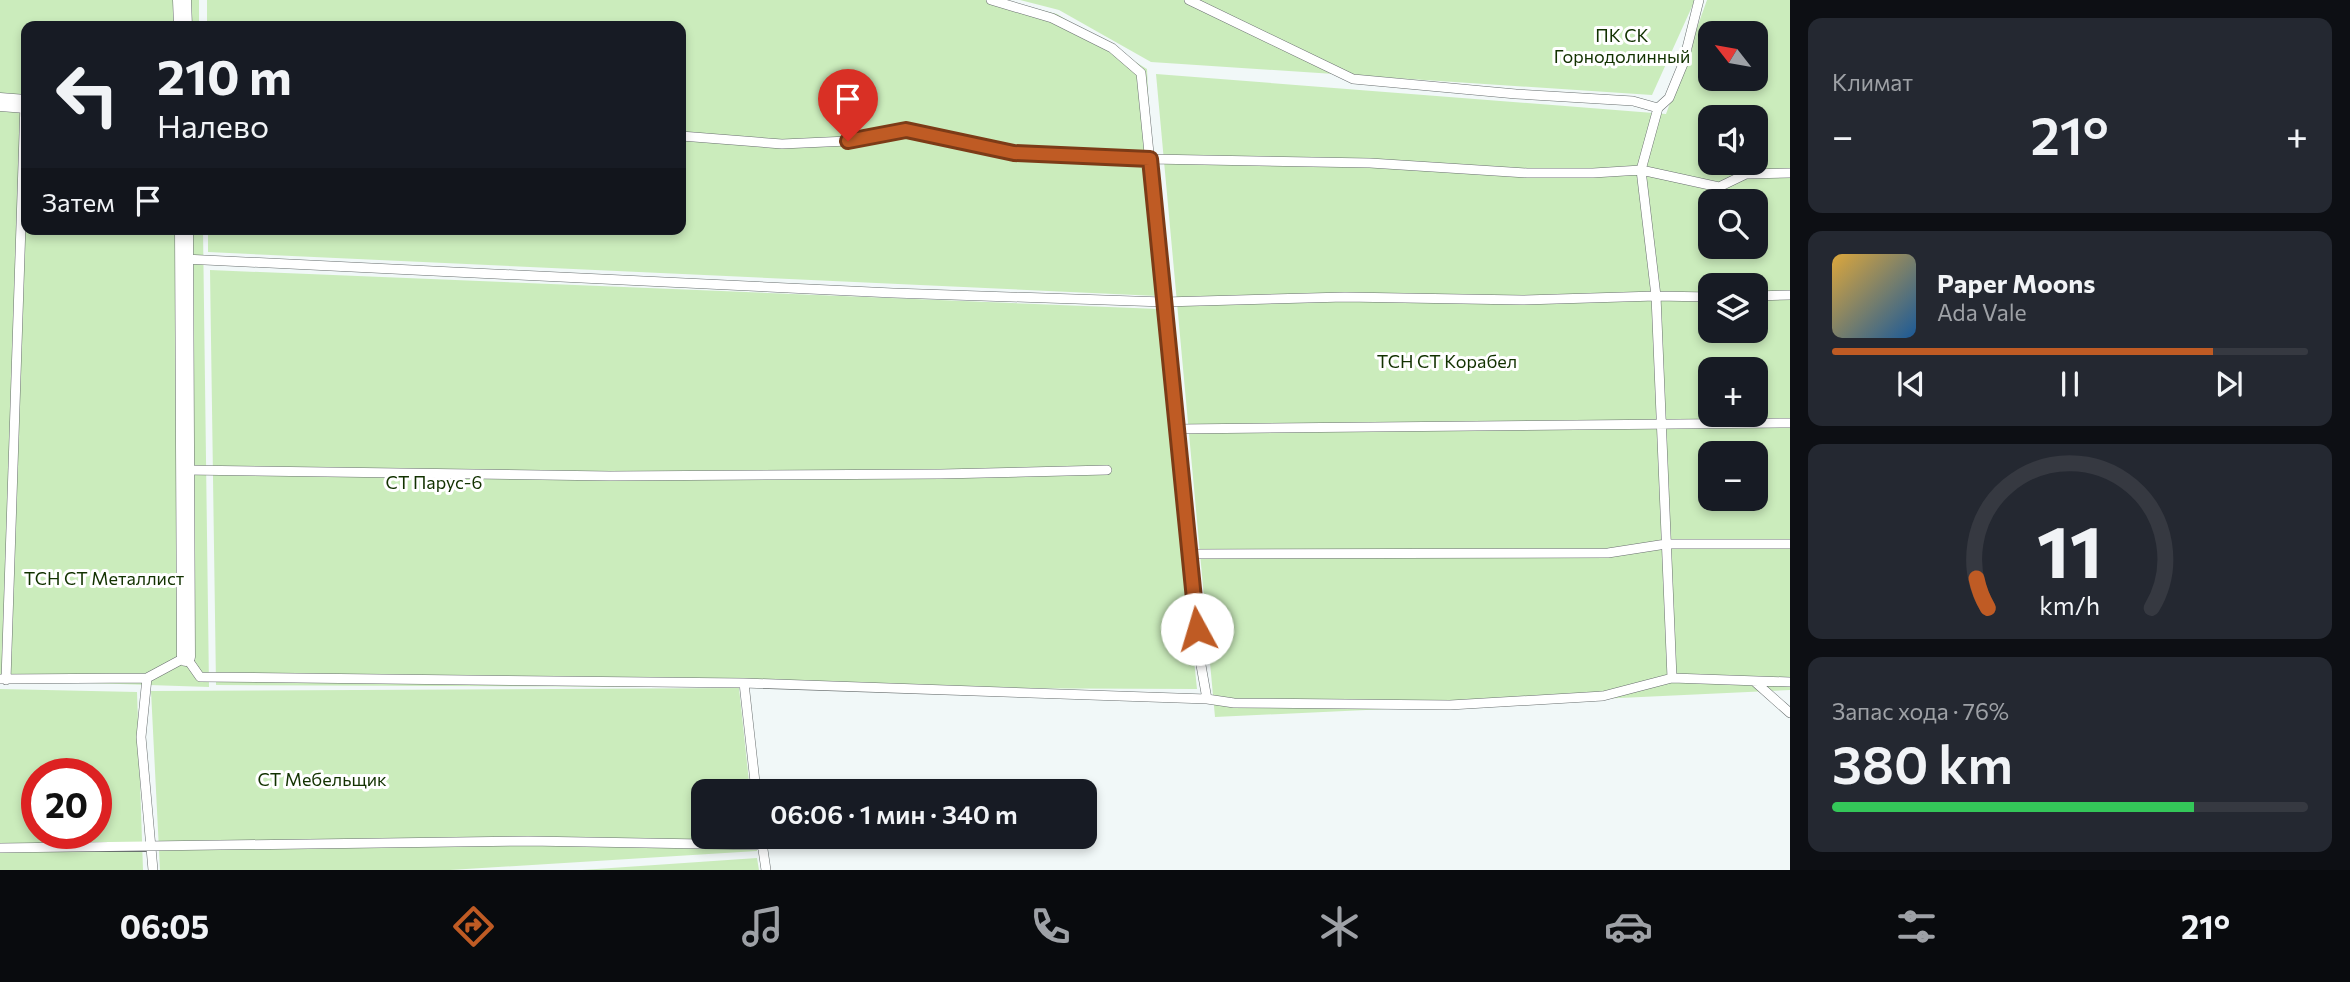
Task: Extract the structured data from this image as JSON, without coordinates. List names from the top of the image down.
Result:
{
  "parks": [
    "ПК СК Горнодолинный",
    "ТСН СТ Корабел",
    "СТ Парус-6",
    "ТСН СТ Металлист",
    "СТ Мебельщик"
  ],
  "north": "top left",
  "page": {
    "tile": [
      "Климат",
      ["Запас хода · 76%", "380 km"]
    ],
    "map_buttons": ["+", "−"],
    "turn": ["210 m", "Налево"],
    "heat": ["−", "21°", "+"],
    "then": "Затем",
    "song": ["Paper Moons", "Ada Vale"],
    "limit": "20",
    "trip": "06:06 · 1 мин · 340 m",
    "tabs": ["06:05", "21°"],
    "gauge": ["11", "km/h"]
  }
}
